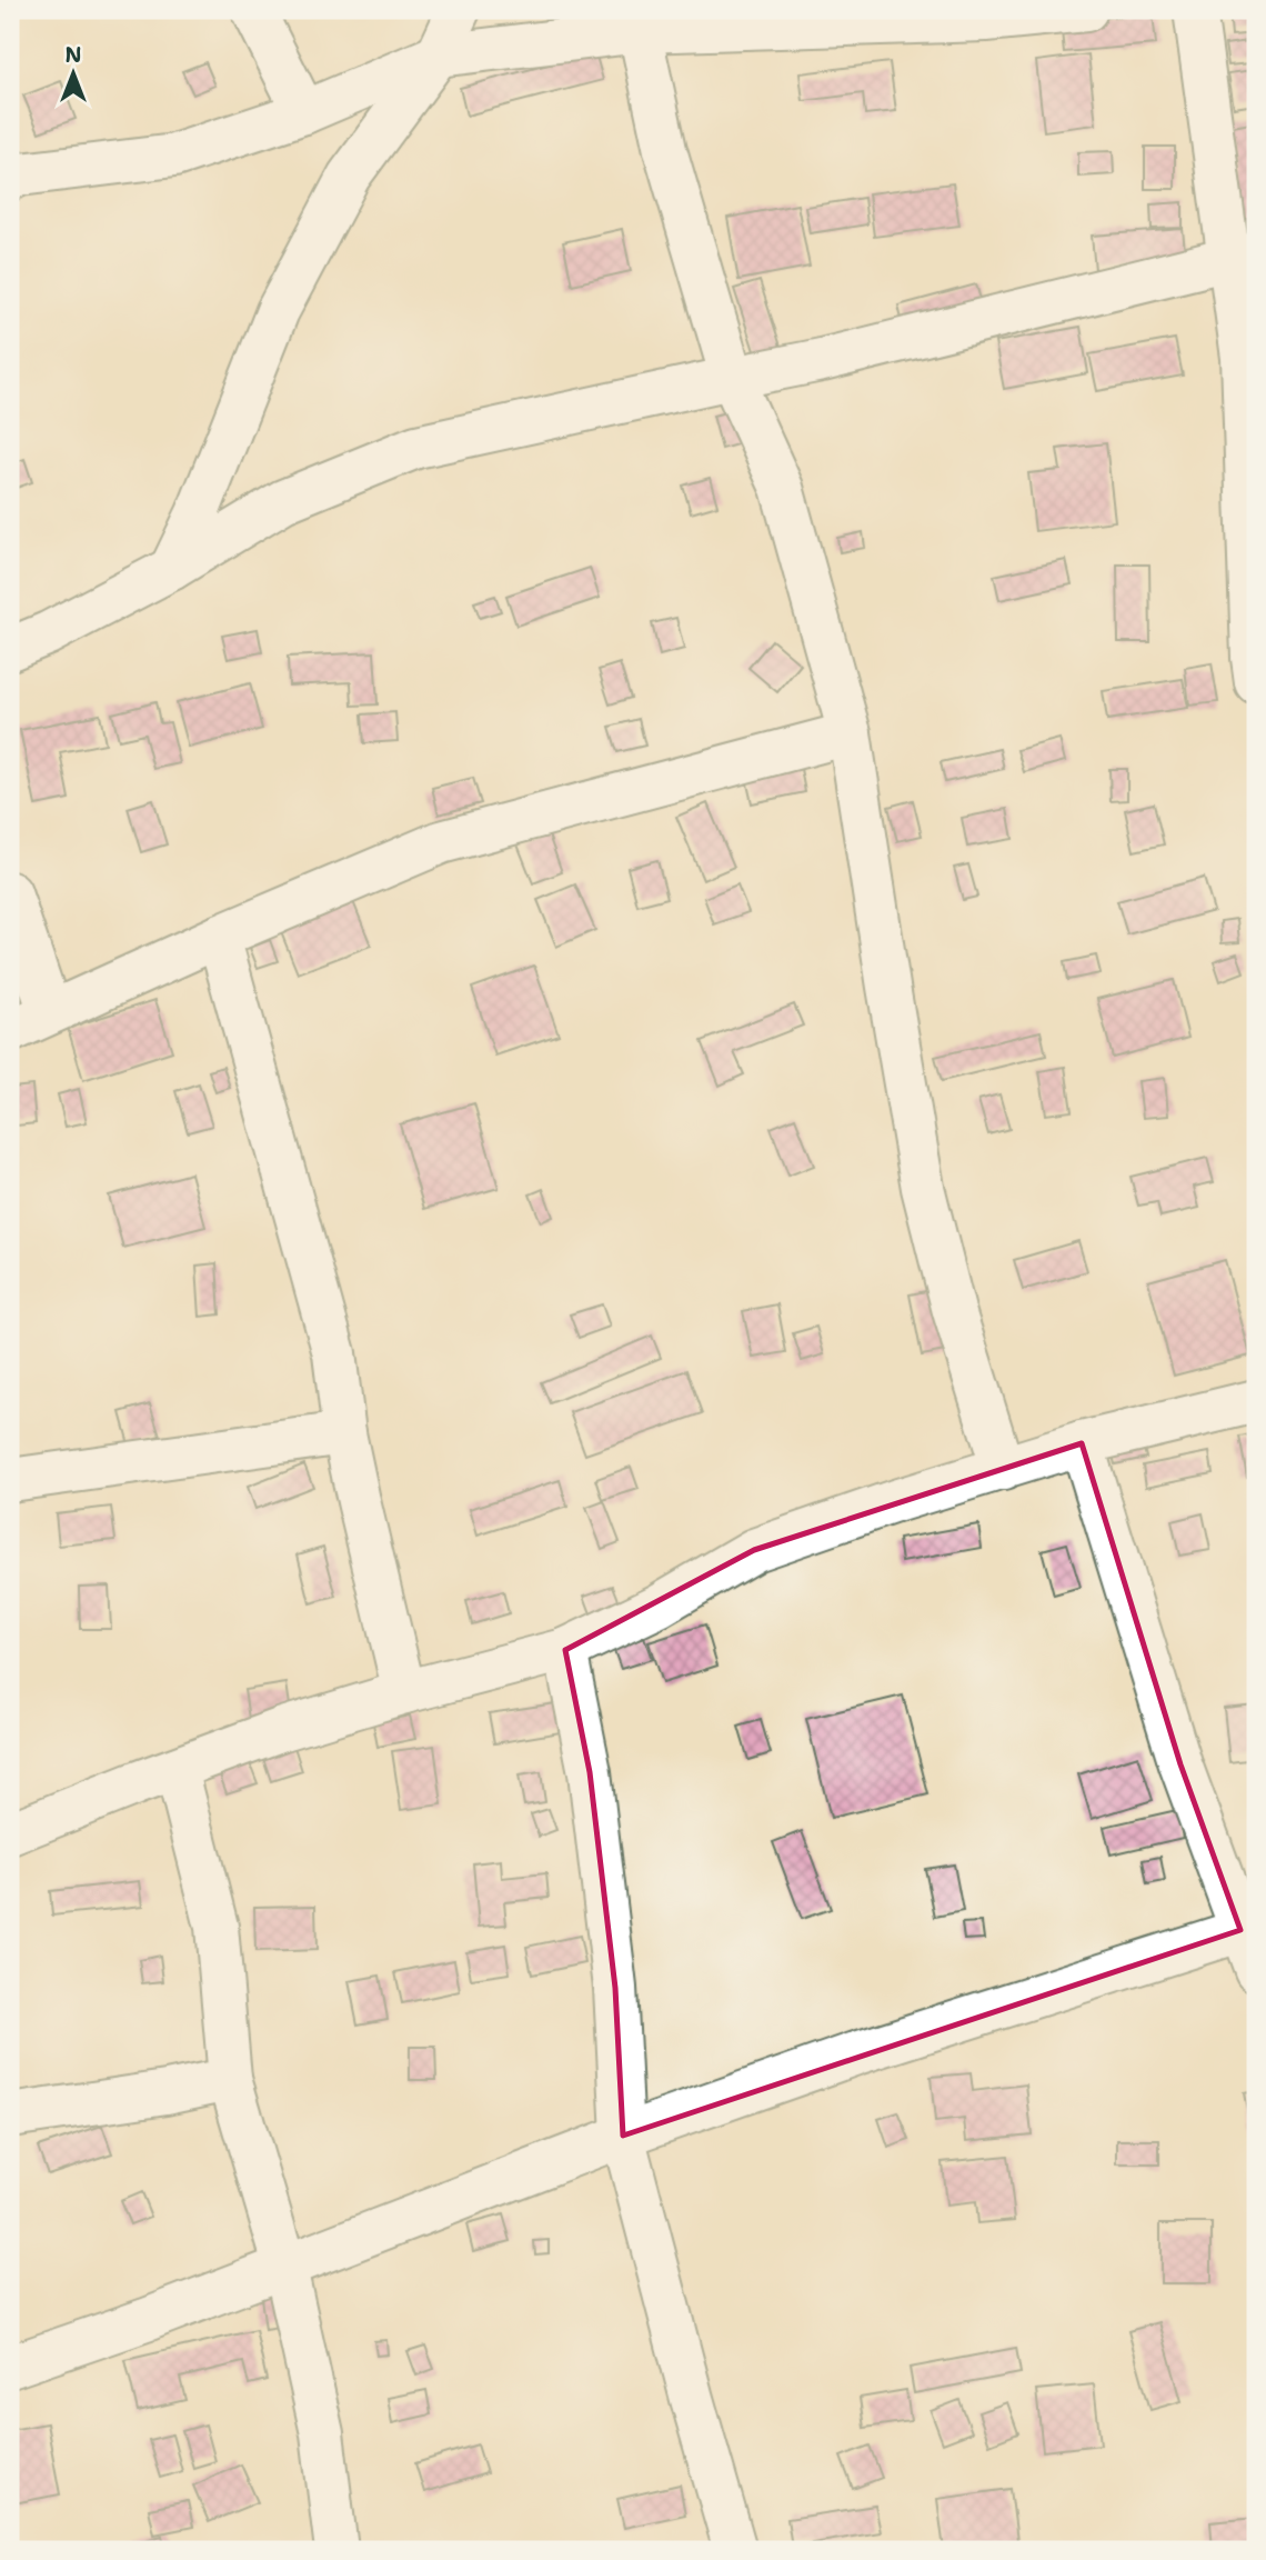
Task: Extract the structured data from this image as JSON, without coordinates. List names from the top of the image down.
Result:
{
  "north": "top"
}
